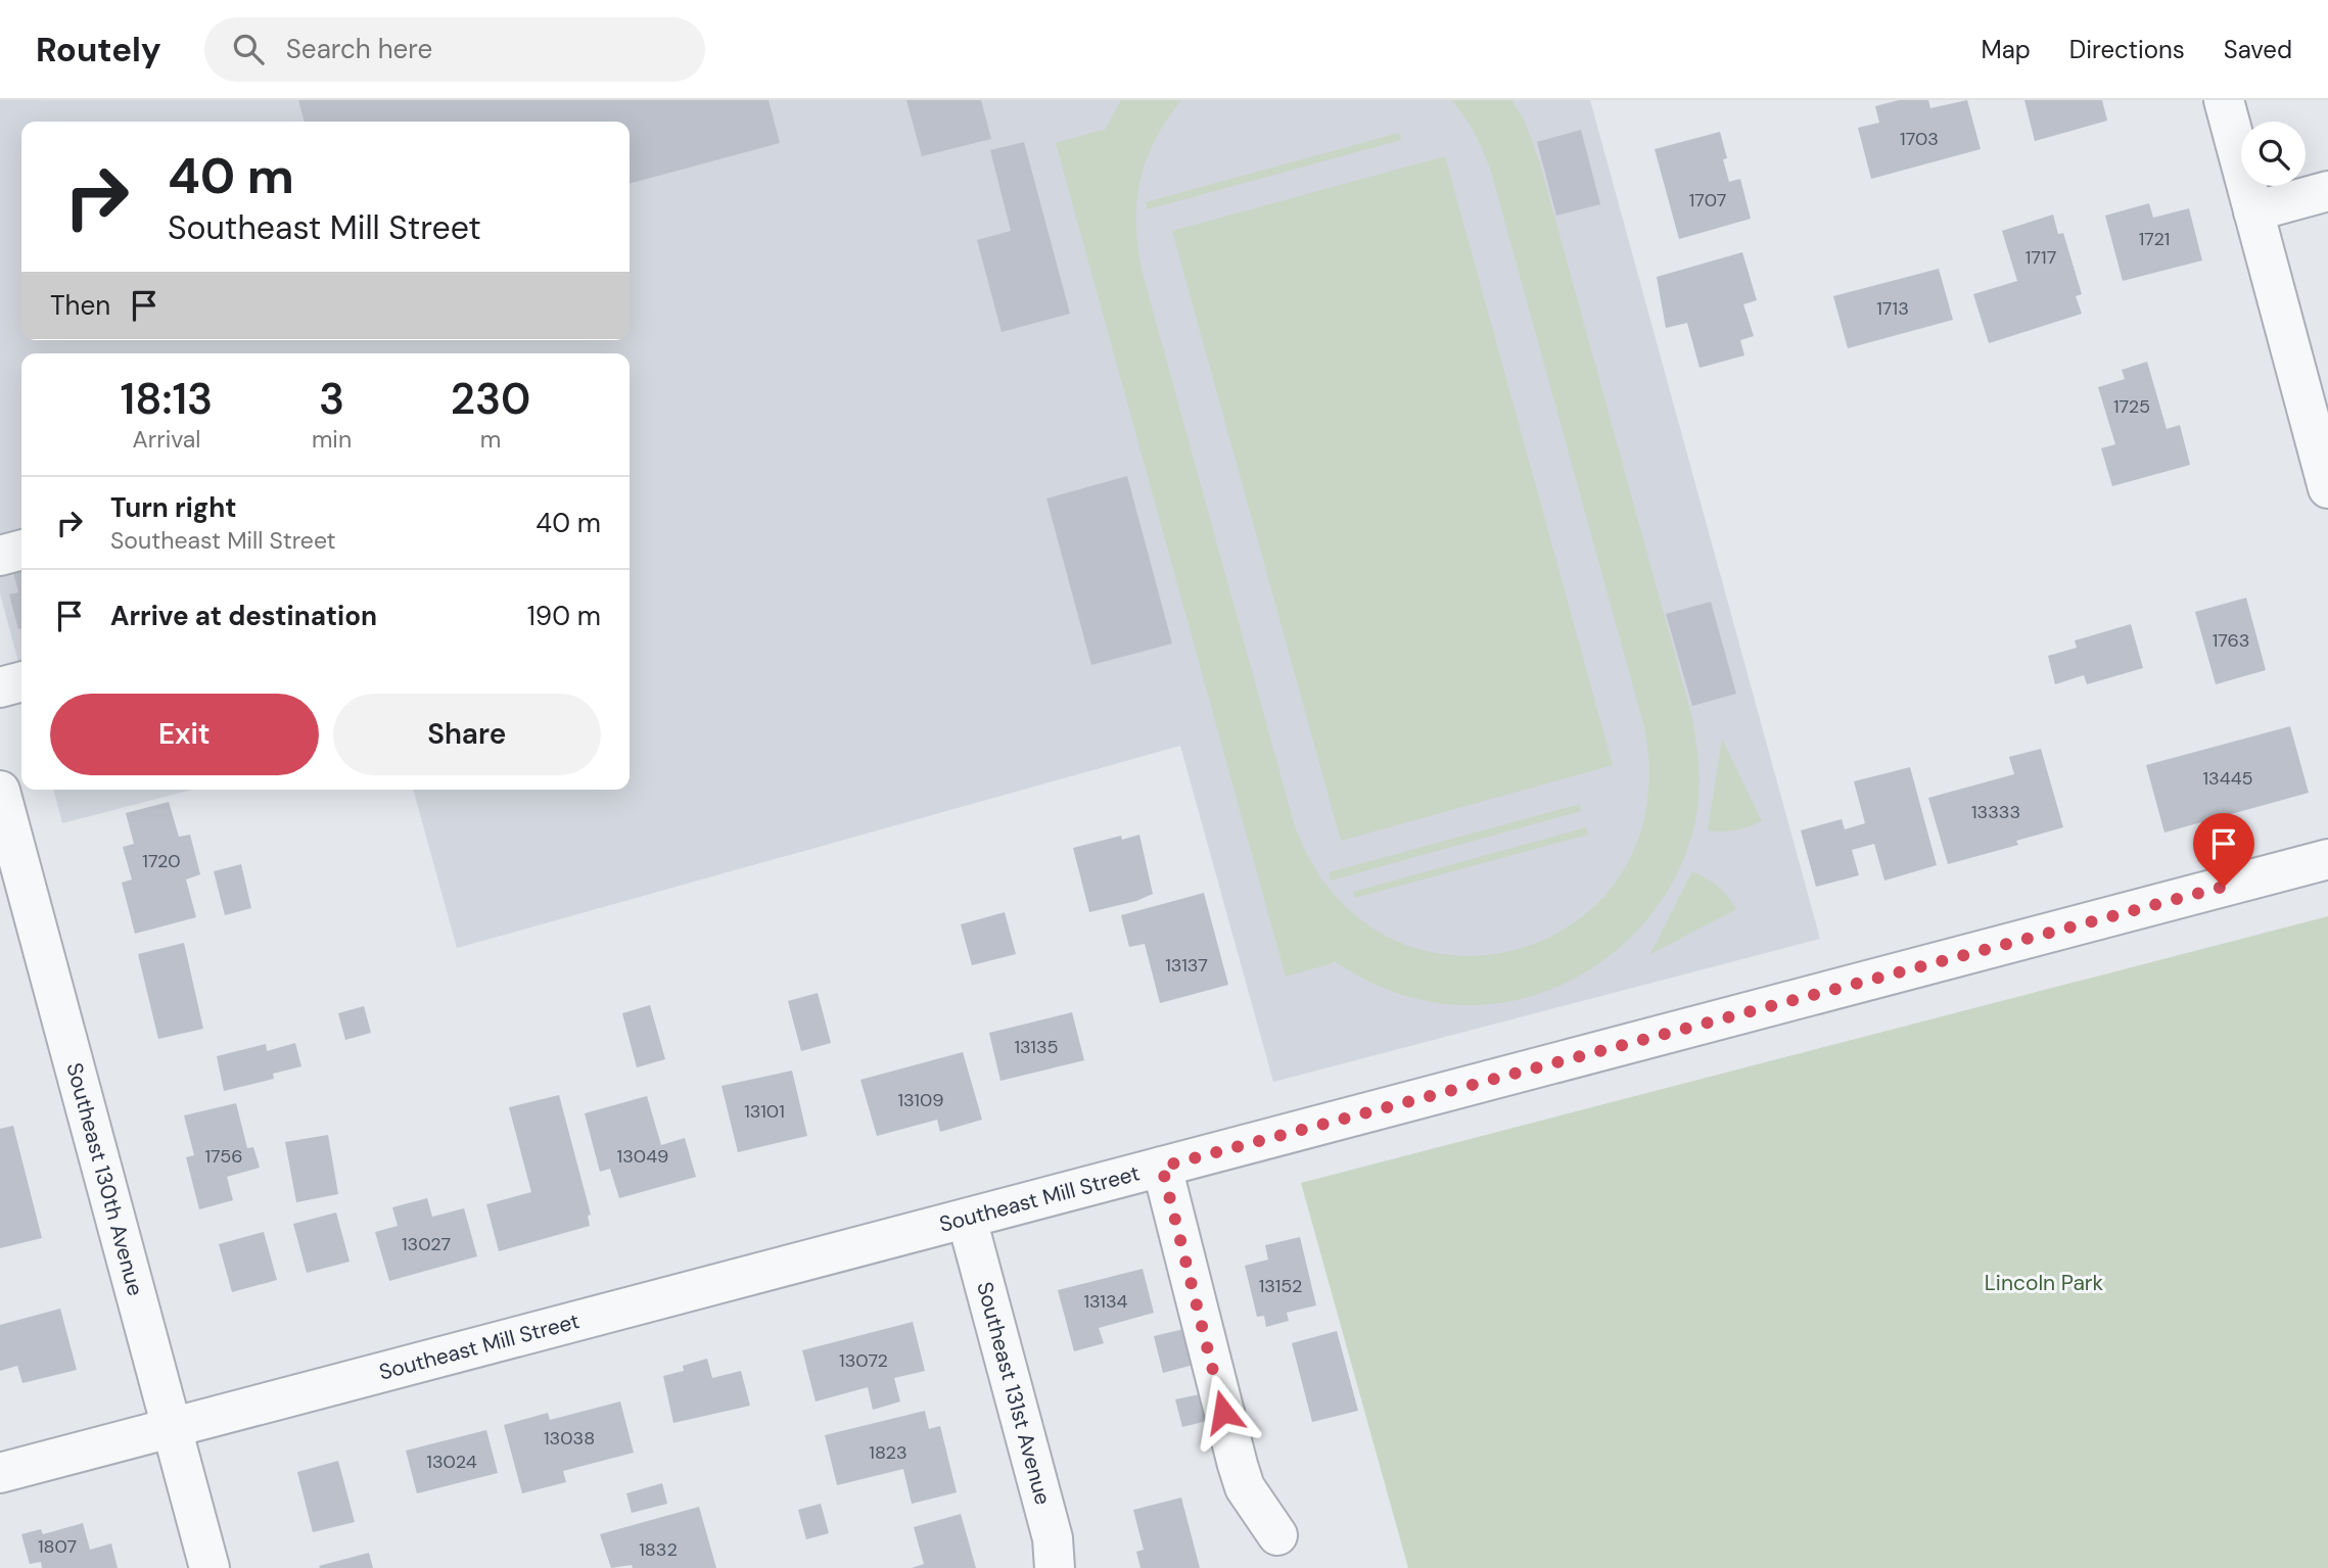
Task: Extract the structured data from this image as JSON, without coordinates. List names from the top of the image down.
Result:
{
  "streets": {
    "street": ["Southeast 130th Avenue", "Southeast Mill Street", "Southeast 131st Avenue"]
  },
  "crossings": [
    ["Southeast 130th Avenue", "Southeast Mill Street"],
    ["Southeast Mill Street", "Southeast 131st Avenue"]
  ],
  "parks": ["Lincoln Park"],
  "house_numbers": [
    "1703",
    "1707",
    "1721",
    "1717",
    "1713",
    "1725",
    "1763",
    "13445",
    "13333",
    "1720",
    "13137",
    "13135",
    "13109",
    "13101",
    "1756",
    "13049",
    "13027",
    "13152",
    "13134",
    "13072",
    "13038",
    "1823",
    "13024",
    "1807",
    "1832"
  ],
  "page": {
    "header": "Routely",
    "search": "Search here",
    "nav": ["Map", "Directions", "Saved"],
    "turn": ["40 m", "Southeast Mill Street"],
    "then": "Then",
    "eta": [
      "18:13",
      "Arrival",
      "3",
      "min",
      "230",
      "m"
    ],
    "list": [
      {
        "name": "Turn right",
        "note": "Southeast Mill Street",
        "value": "40 m"
      },
      {
        "name": "Arrive at destination",
        "value": "190 m"
      }
    ],
    "buttons": ["Exit", "Share"]
  }
}
